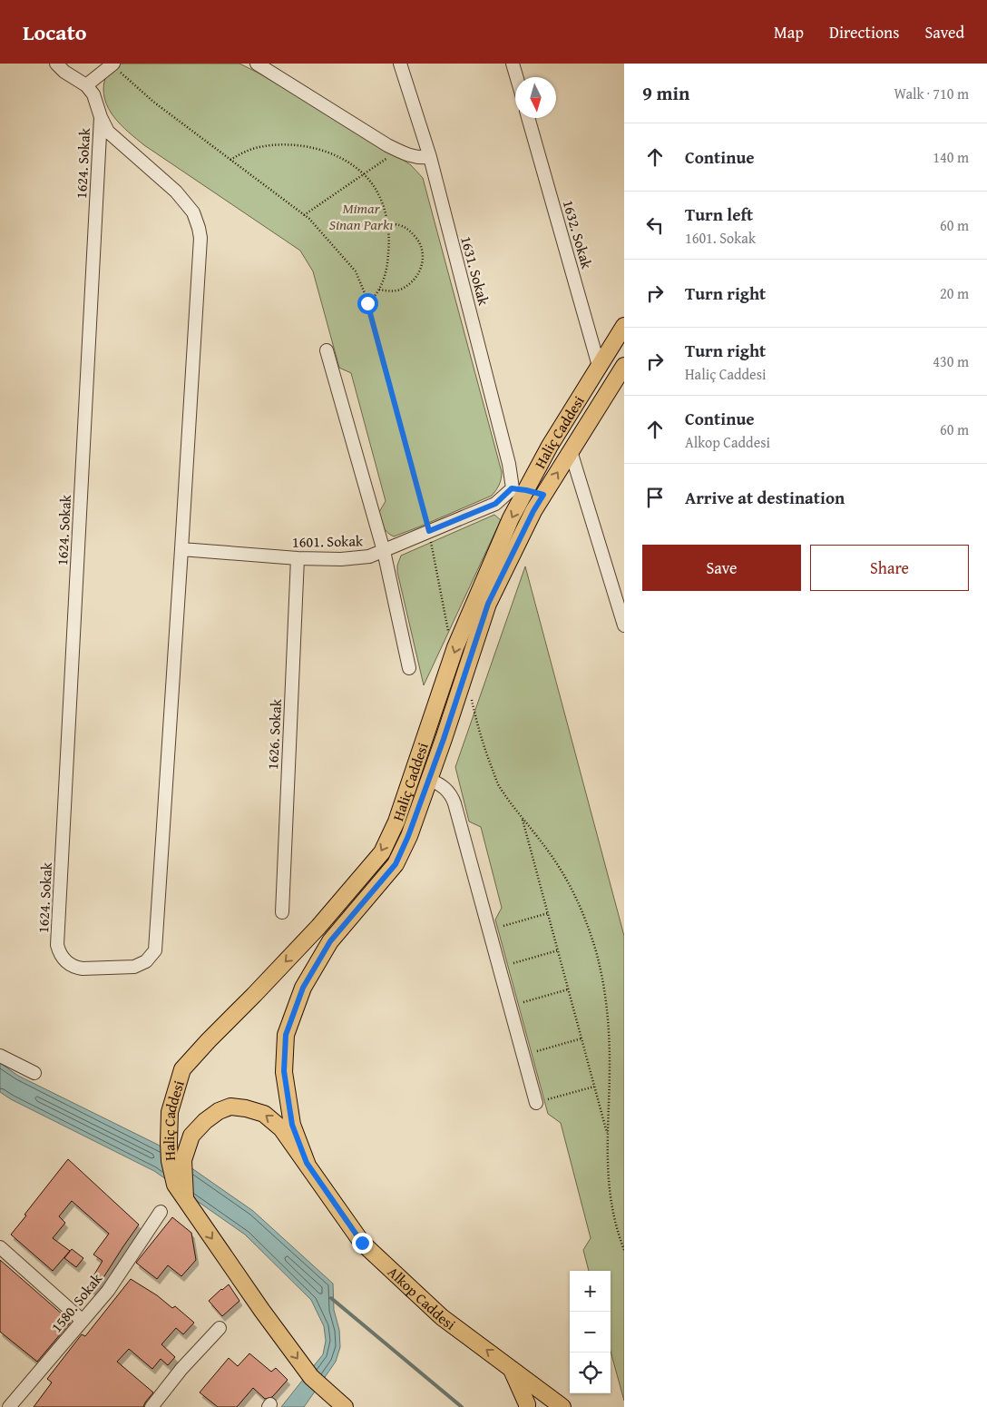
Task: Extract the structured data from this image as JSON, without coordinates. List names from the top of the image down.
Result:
{
  "streets": {
    "main road": ["Haliç Caddesi", "Alkop Caddesi"],
    "street": [
      "1624. Sokak",
      "1632. Sokak",
      "1631. Sokak",
      "1601. Sokak",
      "1626. Sokak",
      "1580. Sokak"
    ]
  },
  "crossings": [
    ["1624. Sokak", "1601. Sokak"],
    ["1632. Sokak", "Haliç Caddesi"],
    ["1631. Sokak", "Haliç Caddesi"],
    ["1631. Sokak", "1601. Sokak"],
    ["Haliç Caddesi", "1601. Sokak"],
    ["Haliç Caddesi", "Alkop Caddesi"],
    ["1601. Sokak", "1626. Sokak"]
  ],
  "parks": ["Mimar Sinan Parkı"],
  "north": "bottom",
  "page": {
    "header": "Locato",
    "nav": ["Map", "Directions", "Saved"],
    "heading": ["9 min", "Walk · 710 m"],
    "list": [
      ["Continue", "140 m"],
      ["Turn left", "1601. Sokak", "60 m"],
      ["Turn right", "20 m"],
      ["Turn right", "Haliç Caddesi", "430 m"],
      ["Continue", "Alkop Caddesi", "60 m"],
      "Arrive at destination"
    ],
    "buttons": ["Save", "Share"],
    "map_buttons": ["+", "−"]
  }
}
